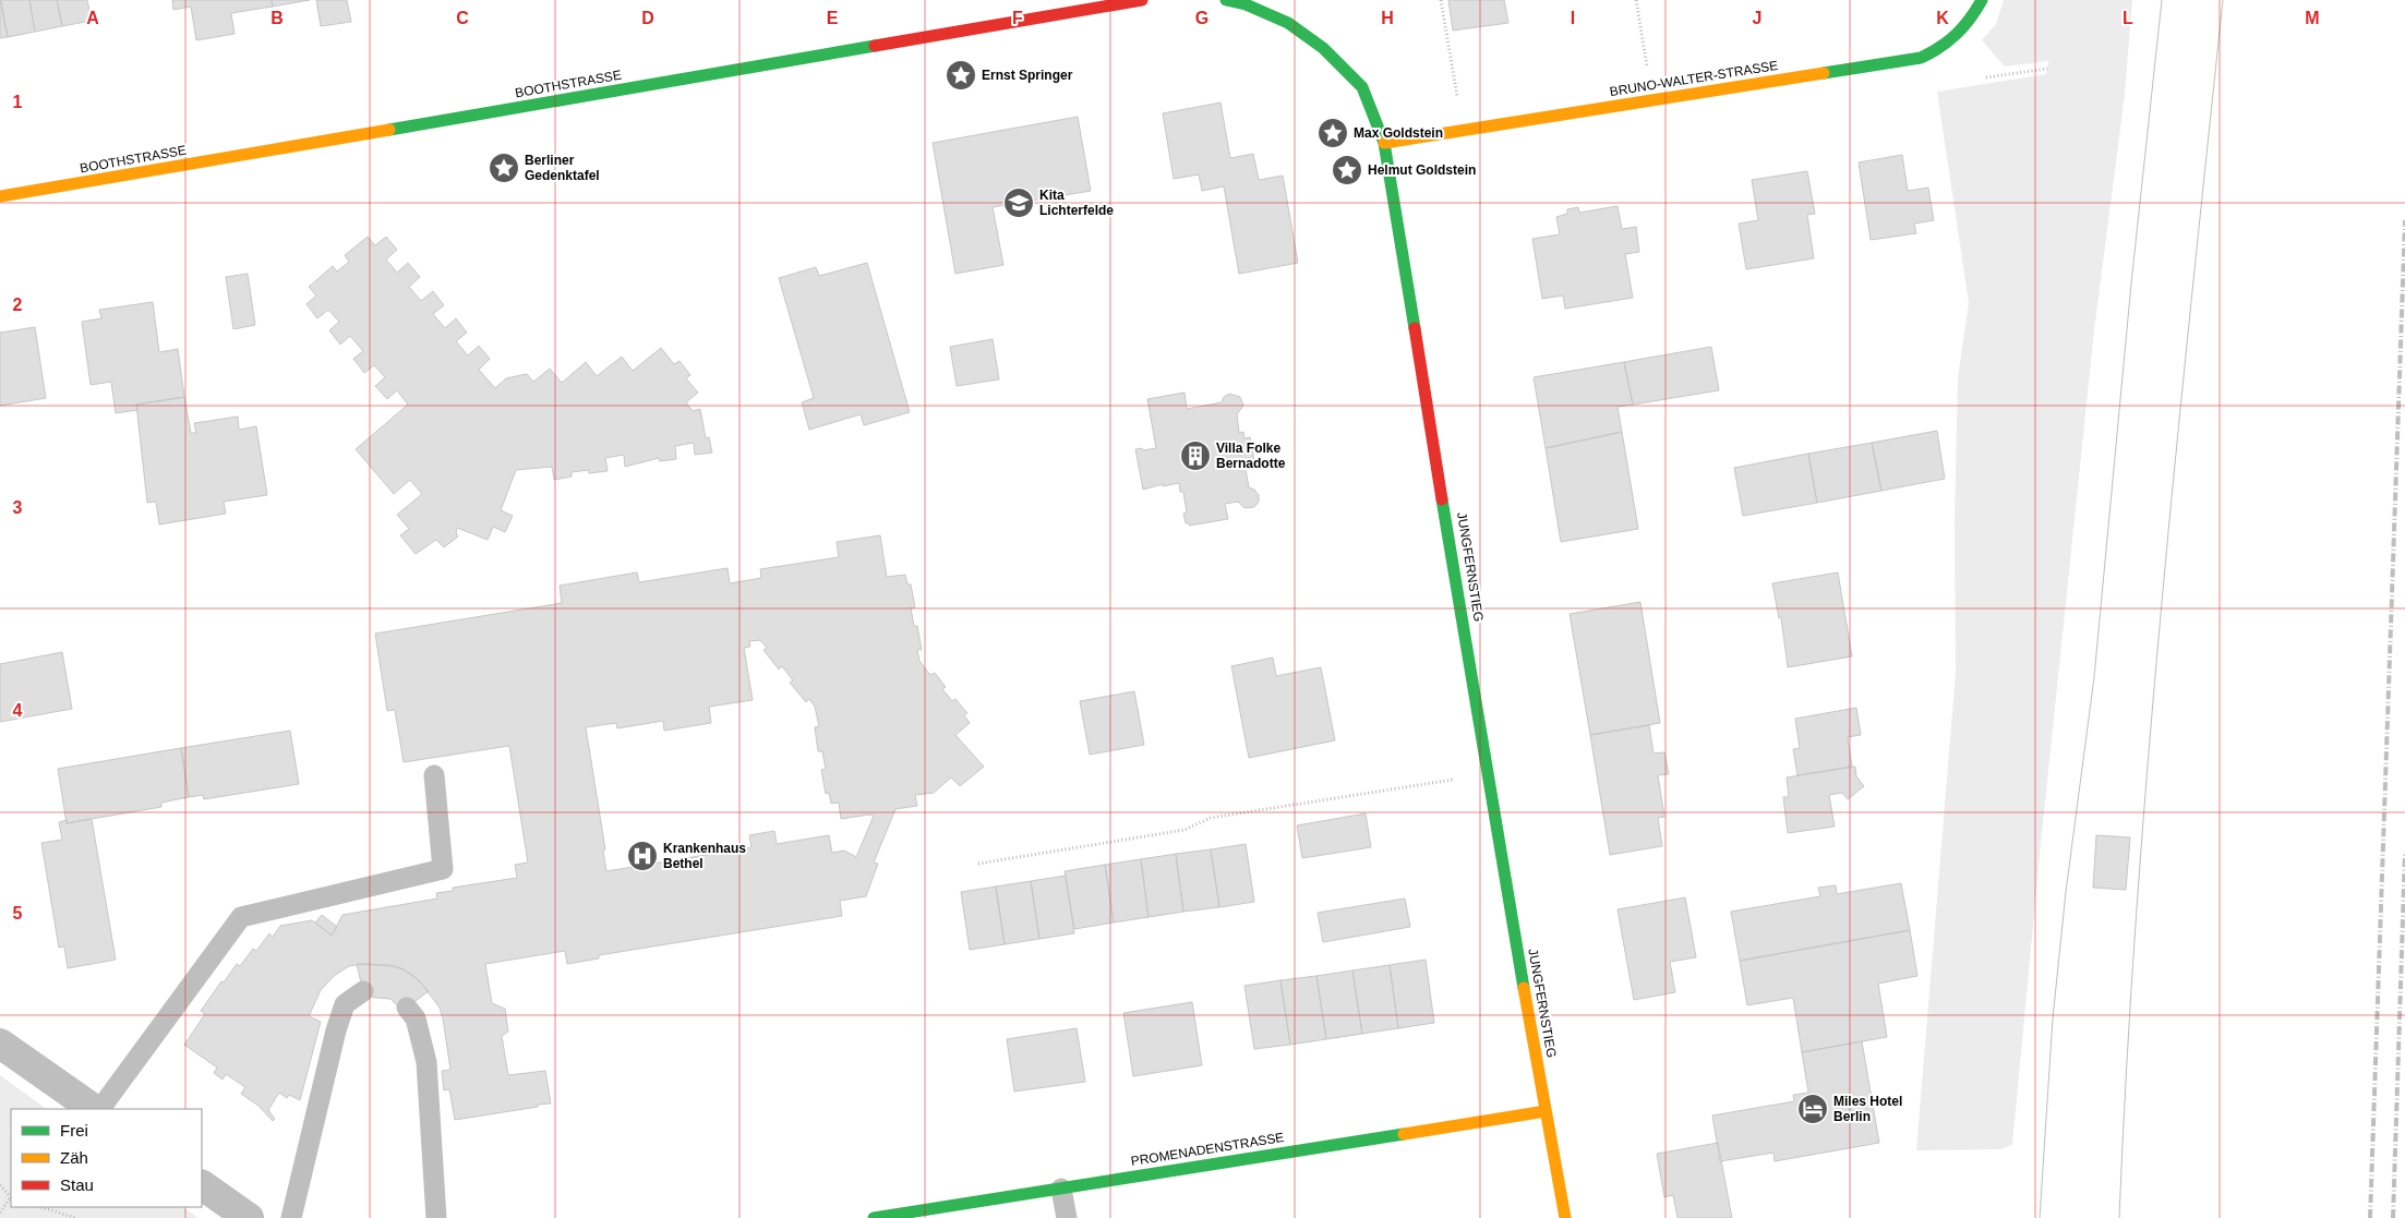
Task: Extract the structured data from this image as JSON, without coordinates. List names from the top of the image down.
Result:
{
  "streets": {
    "street": [
      "BRUNO-WALTER-STRASSE",
      "BOOTHSTRASSE",
      "JUNGFERNSTIEG",
      "PROMENADENSTRASSE"
    ]
  },
  "crossings": [
    ["BRUNO-WALTER-STRASSE", "JUNGFERNSTIEG"],
    ["JUNGFERNSTIEG", "PROMENADENSTRASSE"]
  ],
  "places": {
    "place": [
      "Ernst Springer",
      "Max Goldstein",
      "Berliner Gedenktafel",
      "Helmut Goldstein"
    ],
    "school or university": ["Kita Lichterfelde"],
    "building": ["Villa Folke Bernadotte"],
    "hospital": ["Krankenhaus Bethel"],
    "hotel": ["Miles Hotel Berlin"]
  },
  "legend": ["Frei", "Zäh", "Stau"],
  "grid": {
    "columns": [
      "A",
      "B",
      "C",
      "D",
      "E",
      "F",
      "G",
      "H",
      "I",
      "J",
      "K",
      "L",
      "M"
    ],
    "rows": [
      "1",
      "2",
      "3",
      "4",
      "5"
    ]
  }
}
